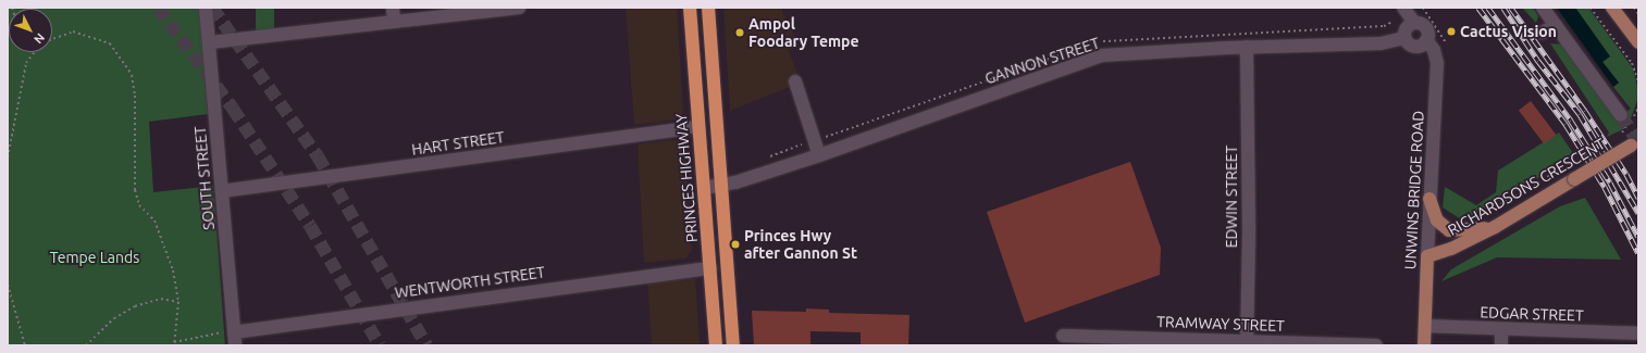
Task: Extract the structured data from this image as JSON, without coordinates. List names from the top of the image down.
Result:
{
  "streets": {
    "highway": ["PRINCES HIGHWAY"],
    "main road": ["RICHARDSONS CRESCENT", "UNWINS BRIDGE ROAD"],
    "street": [
      "GANNON STREET",
      "HART STREET",
      "SOUTH STREET",
      "EDWIN STREET",
      "WENTWORTH STREET",
      "EDGAR STREET",
      "TRAMWAY STREET"
    ]
  },
  "crossings": [
    ["GANNON STREET", "PRINCES HIGHWAY"],
    ["GANNON STREET", "UNWINS BRIDGE ROAD"],
    ["GANNON STREET", "EDWIN STREET"],
    ["HART STREET", "SOUTH STREET"],
    ["HART STREET", "PRINCES HIGHWAY"],
    ["SOUTH STREET", "WENTWORTH STREET"],
    ["PRINCES HIGHWAY", "WENTWORTH STREET"],
    ["RICHARDSONS CRESCENT", "UNWINS BRIDGE ROAD"],
    ["UNWINS BRIDGE ROAD", "EDGAR STREET"],
    ["EDWIN STREET", "TRAMWAY STREET"]
  ],
  "parks": ["Tempe Lands"],
  "places": ["Cactus Vision", "Ampol Foodary Tempe", "Princes Hwy after Gannon St"],
  "north": "bottom right"
}
